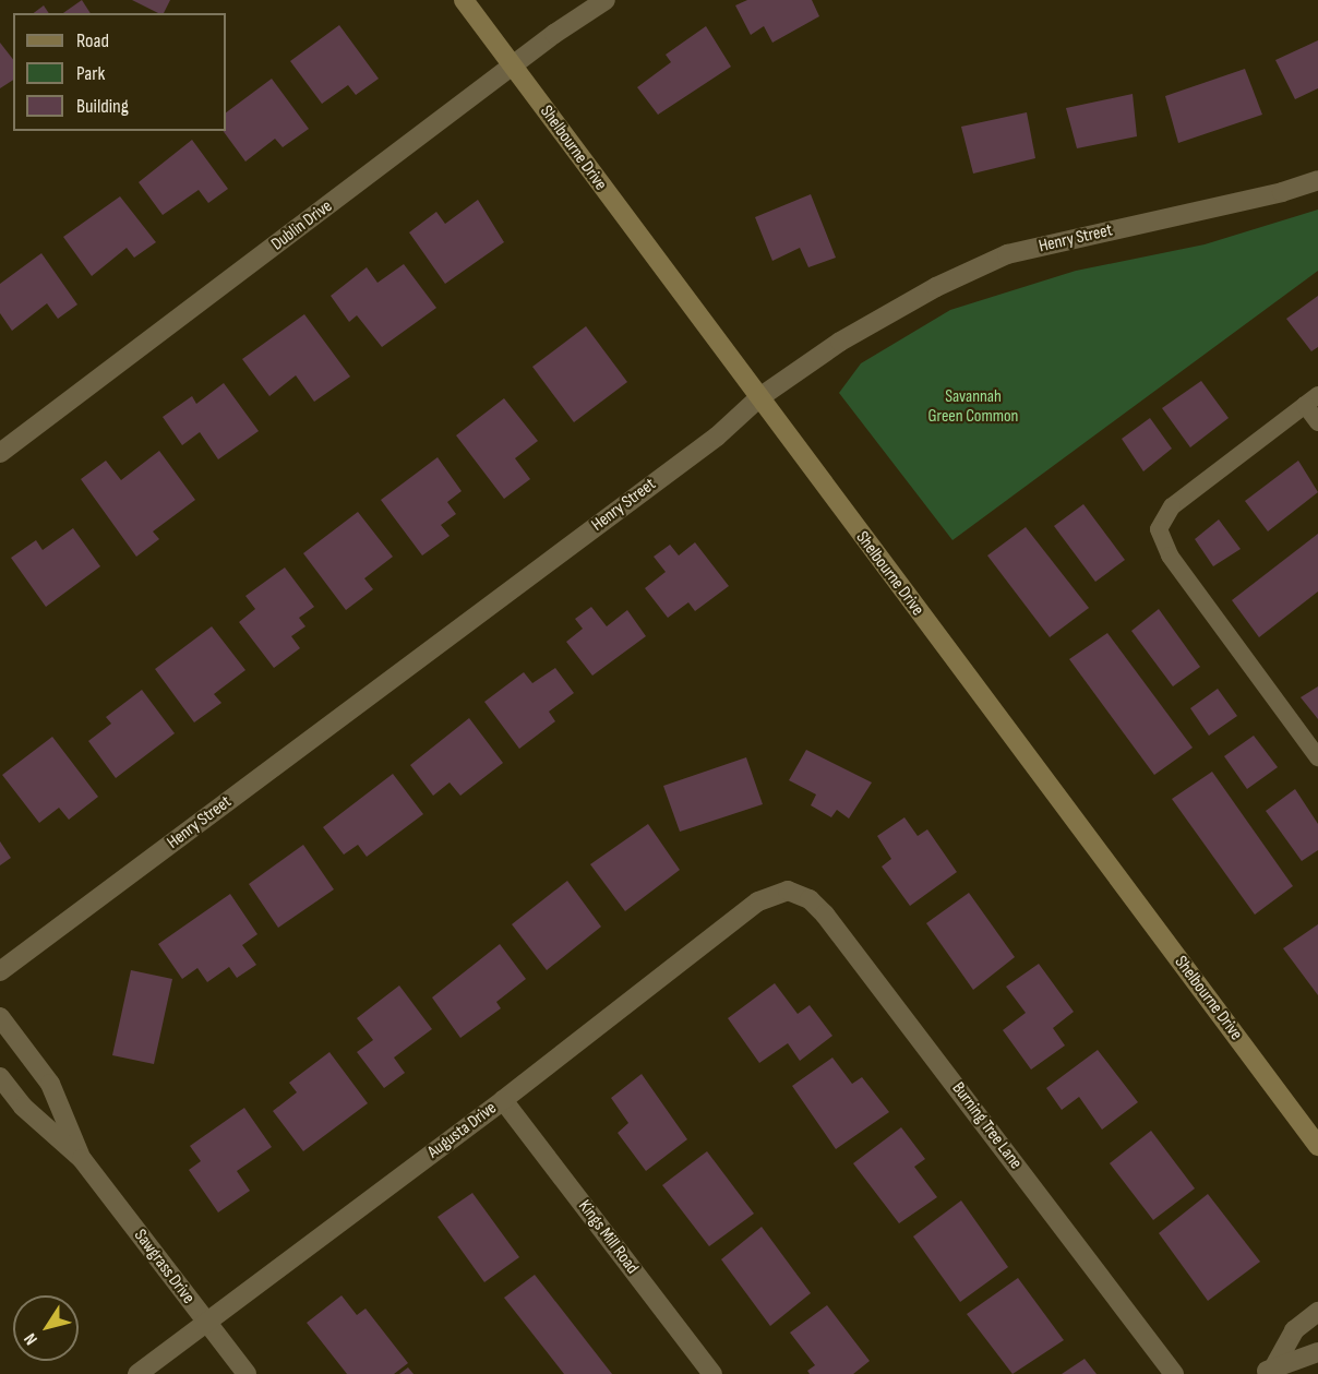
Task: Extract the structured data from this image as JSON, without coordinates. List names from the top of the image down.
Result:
{
  "streets": {
    "main road": ["Shelbourne Drive"],
    "street": [
      "Dublin Drive",
      "Henry Street",
      "Burning Tree Lane",
      "Augusta Drive",
      "Kings Mill Road",
      "Sawgrass Drive"
    ]
  },
  "crossings": [
    ["Shelbourne Drive", "Dublin Drive"],
    ["Shelbourne Drive", "Henry Street"],
    ["Burning Tree Lane", "Augusta Drive"],
    ["Augusta Drive", "Kings Mill Road"],
    ["Augusta Drive", "Sawgrass Drive"]
  ],
  "parks": ["Savannah Green Common"],
  "legend": ["Road", "Park", "Building"],
  "north": "bottom left"
}
